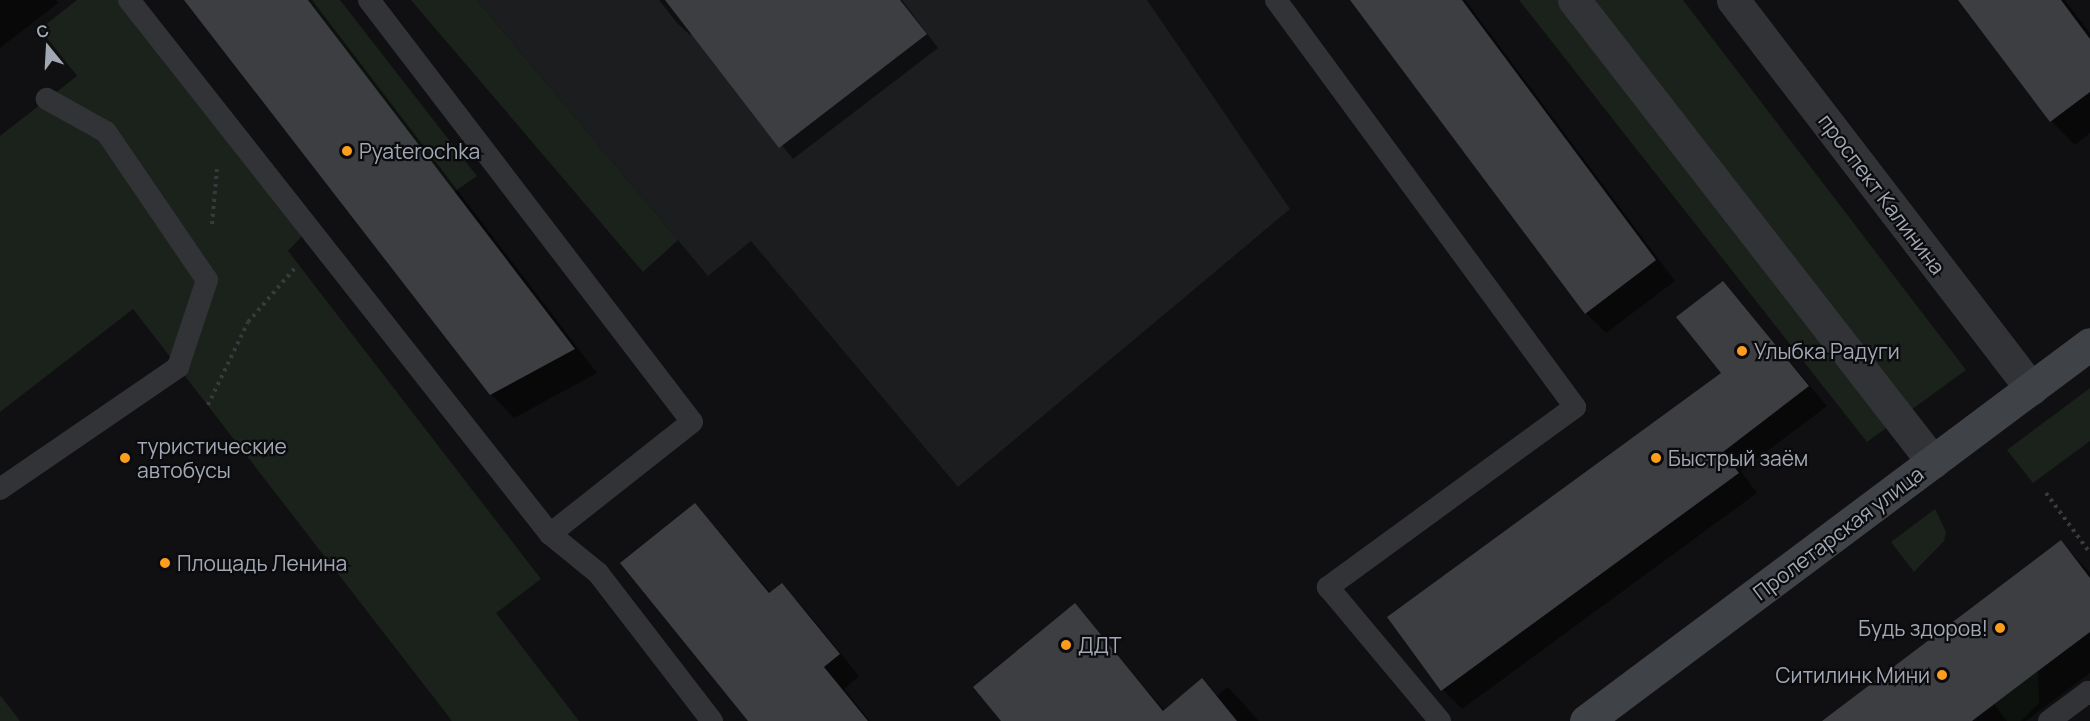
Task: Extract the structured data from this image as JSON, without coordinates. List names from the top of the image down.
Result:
{
  "streets": {
    "street": ["проспект Калинина", "Пролетарская улица"]
  },
  "crossings": [
    ["проспект Калинина", "Пролетарская улица"]
  ],
  "places": [
    "Pyaterochka",
    "Улыбка Радуги",
    "туристические автобусы",
    "Быстрый заём",
    "Площадь Ленина",
    "Будь здоров!",
    "ДДТ",
    "Ситилинк Мини"
  ],
  "north": "top"
}
